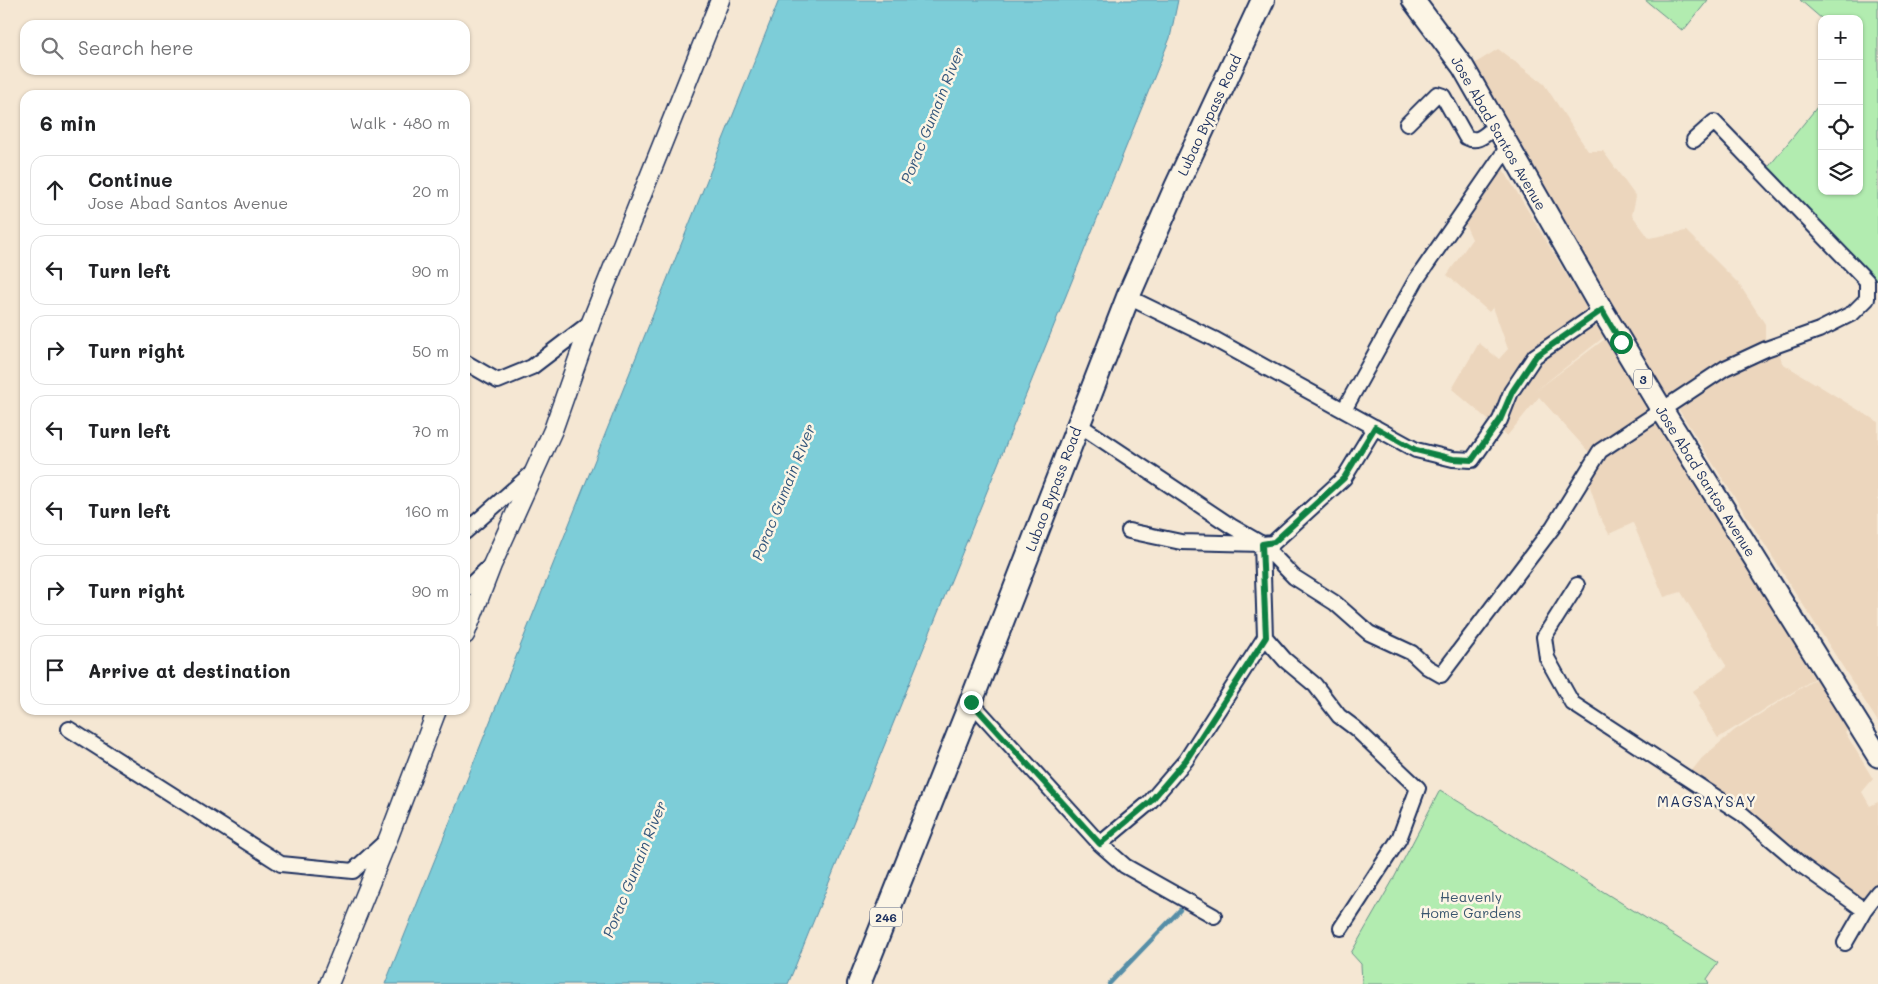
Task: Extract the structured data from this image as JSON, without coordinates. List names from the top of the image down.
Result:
{
  "streets": {
    "highway": ["Lubao Bypass Road", "246"],
    "main road": ["Jose Abad Santos Avenue", "3"]
  },
  "districts": ["MAGSAYSAY"],
  "water": ["Porac Gumain River"],
  "parks": ["Heavenly Home Gardens"],
  "page": {
    "map_buttons": ["+", "−"],
    "search": "Search here",
    "heading": ["6 min", "Walk · 480 m"],
    "list": [
      ["Continue", "Jose Abad Santos Avenue", "20 m"],
      ["Turn left", "90 m"],
      ["Turn right", "50 m"],
      ["Turn left", "70 m"],
      ["Turn left", "160 m"],
      ["Turn right", "90 m"],
      "Arrive at destination"
    ]
  }
}
